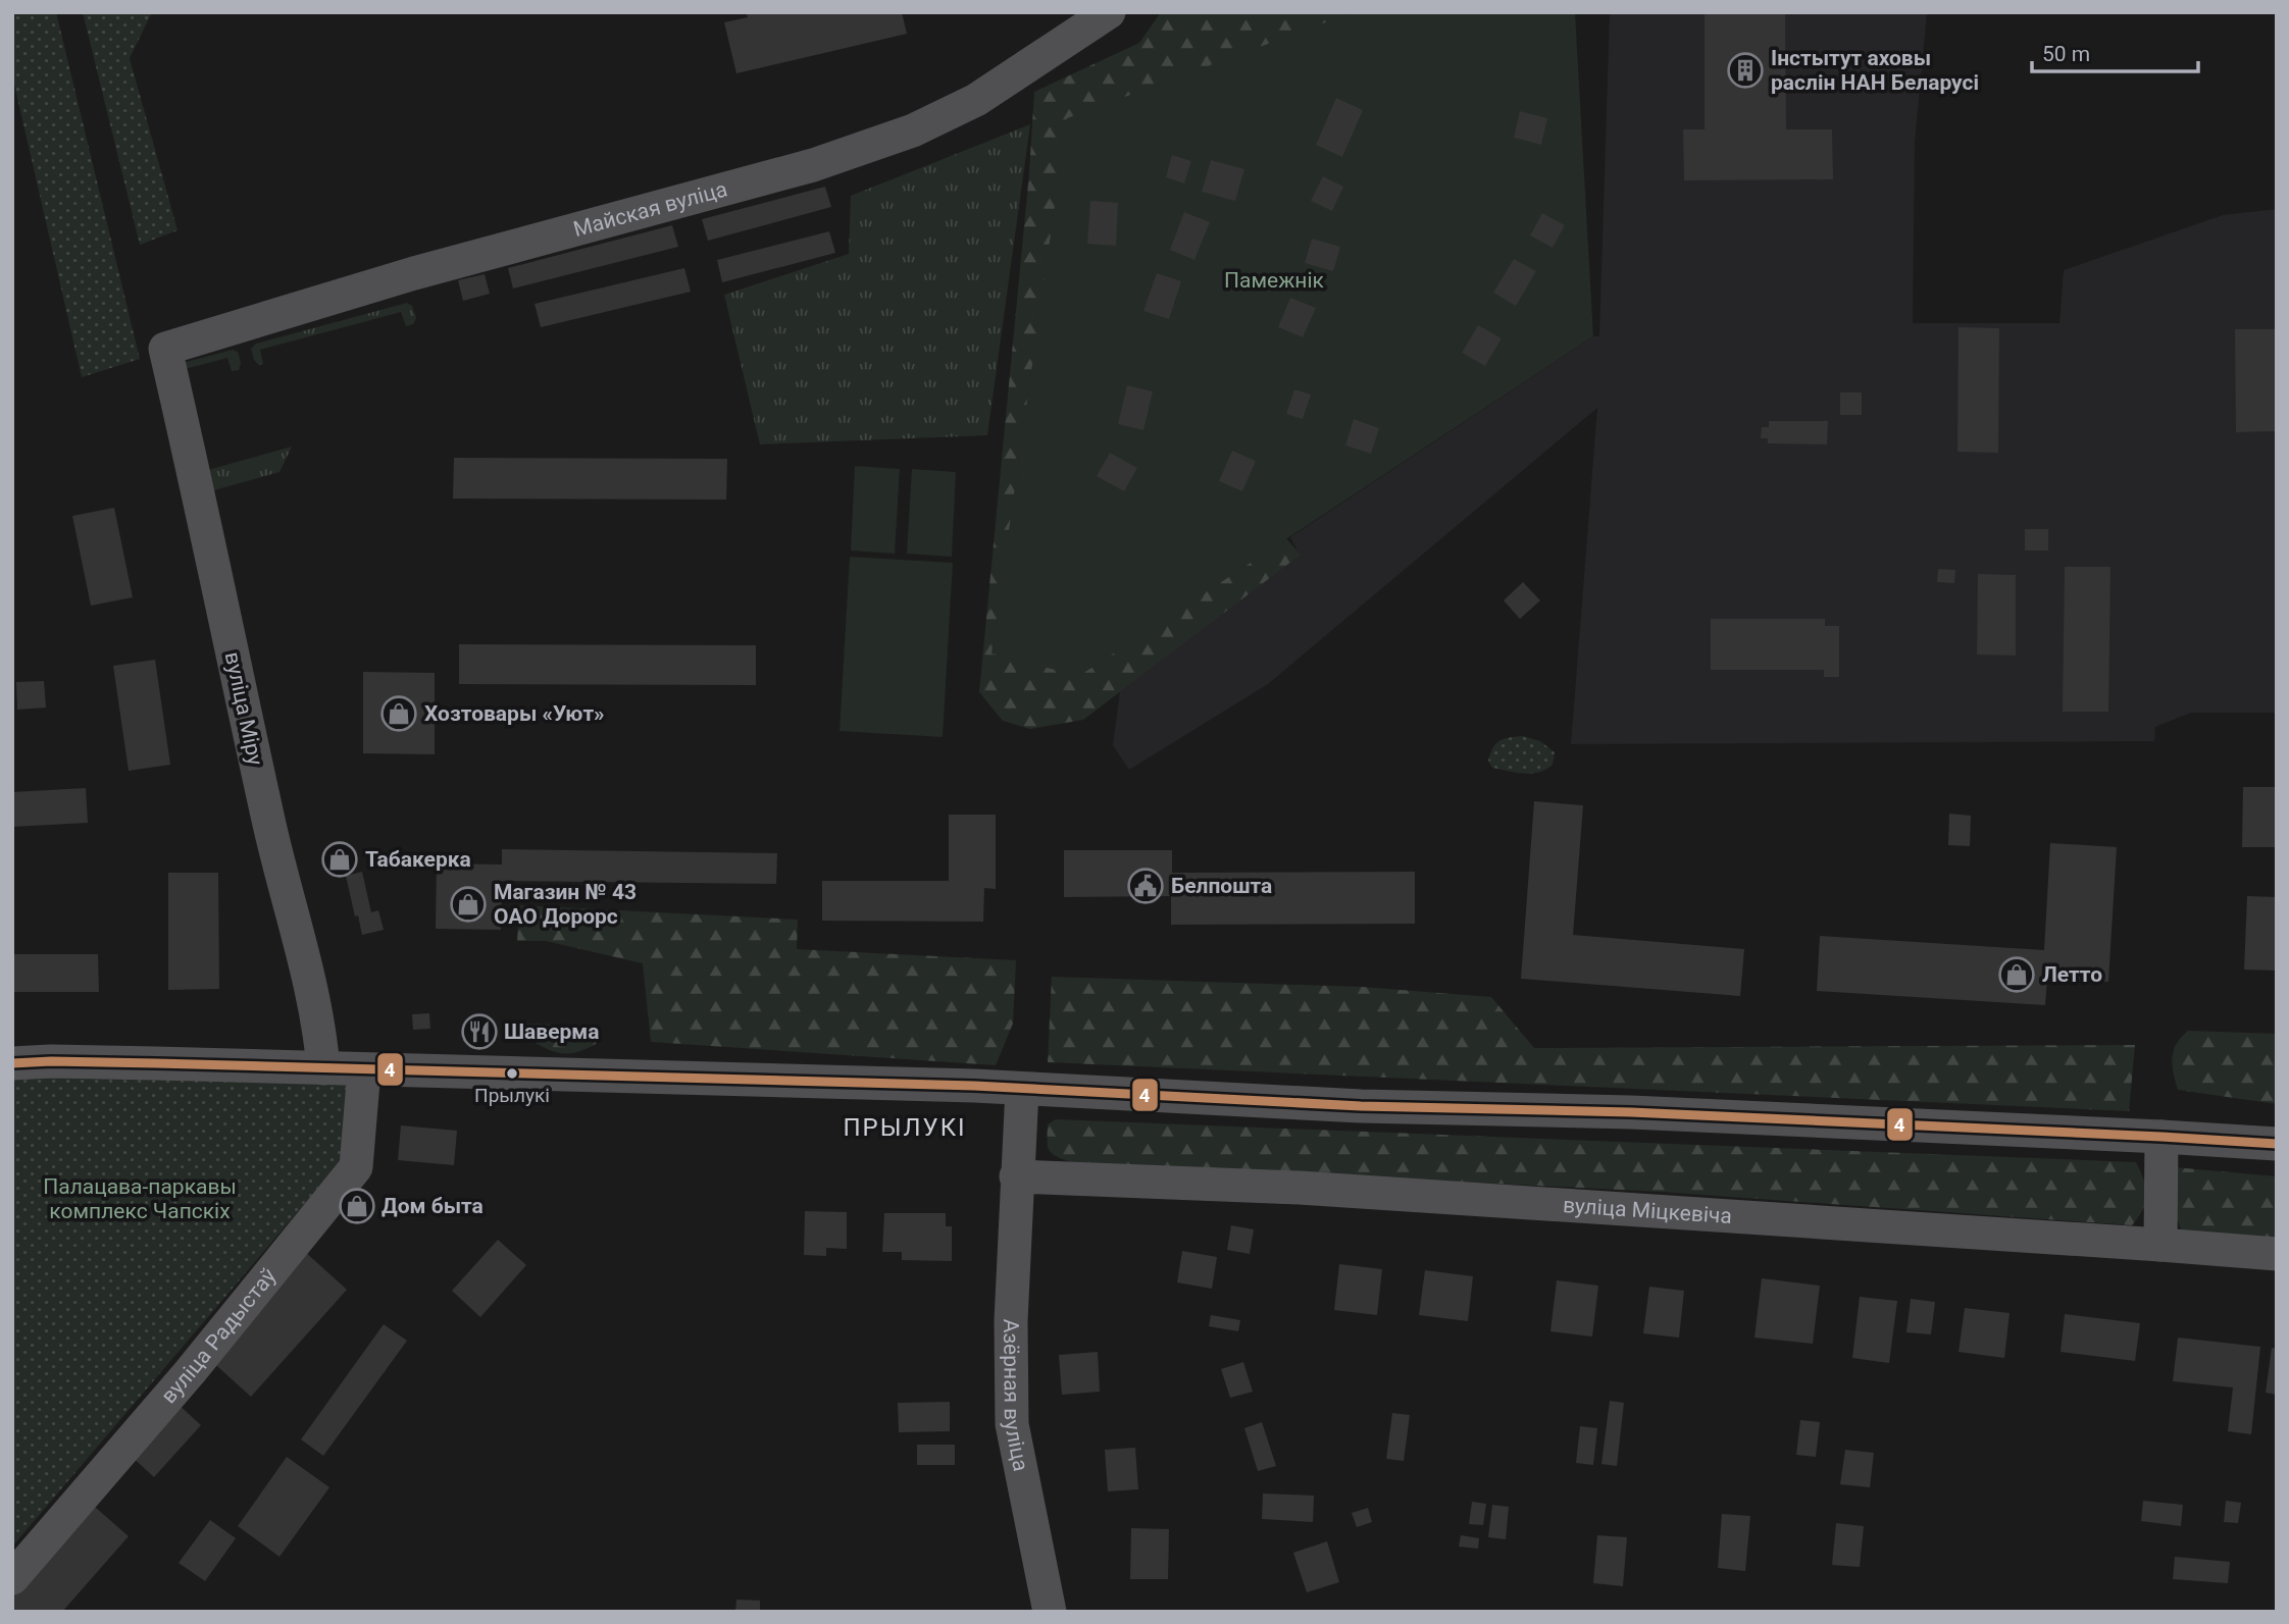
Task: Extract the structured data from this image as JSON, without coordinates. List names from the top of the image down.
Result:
{
  "streets": {
    "street": [
      "Майская вуліца",
      "вуліца Міру",
      "вуліца Міцкевіча",
      "вуліца Радыстаў",
      "Азёрная вуліца"
    ]
  },
  "crossings": [
    ["Майская вуліца", "вуліца Міру"],
    ["вуліца Міцкевіча", "Азёрная вуліца"]
  ],
  "districts": ["ПРЫЛУКІ"],
  "parks": ["Памежнік", "Палацава-паркавы комплекс Чапскіх"],
  "places": {
    "building": ["Інстытут аховы раслін НАН Беларусі"],
    "shop": [
      "Хозтовары «Уют»",
      "Табакерка",
      "Магазин № 43 ОАО Дорорс",
      "Летто",
      "Дом быта"
    ],
    "public building": ["Белпошта"],
    "restaurant": ["Шаверма"],
    "other": ["Прылукі"]
  },
  "lines": ["transit line 4"],
  "scale_bar": "50 m"
}
